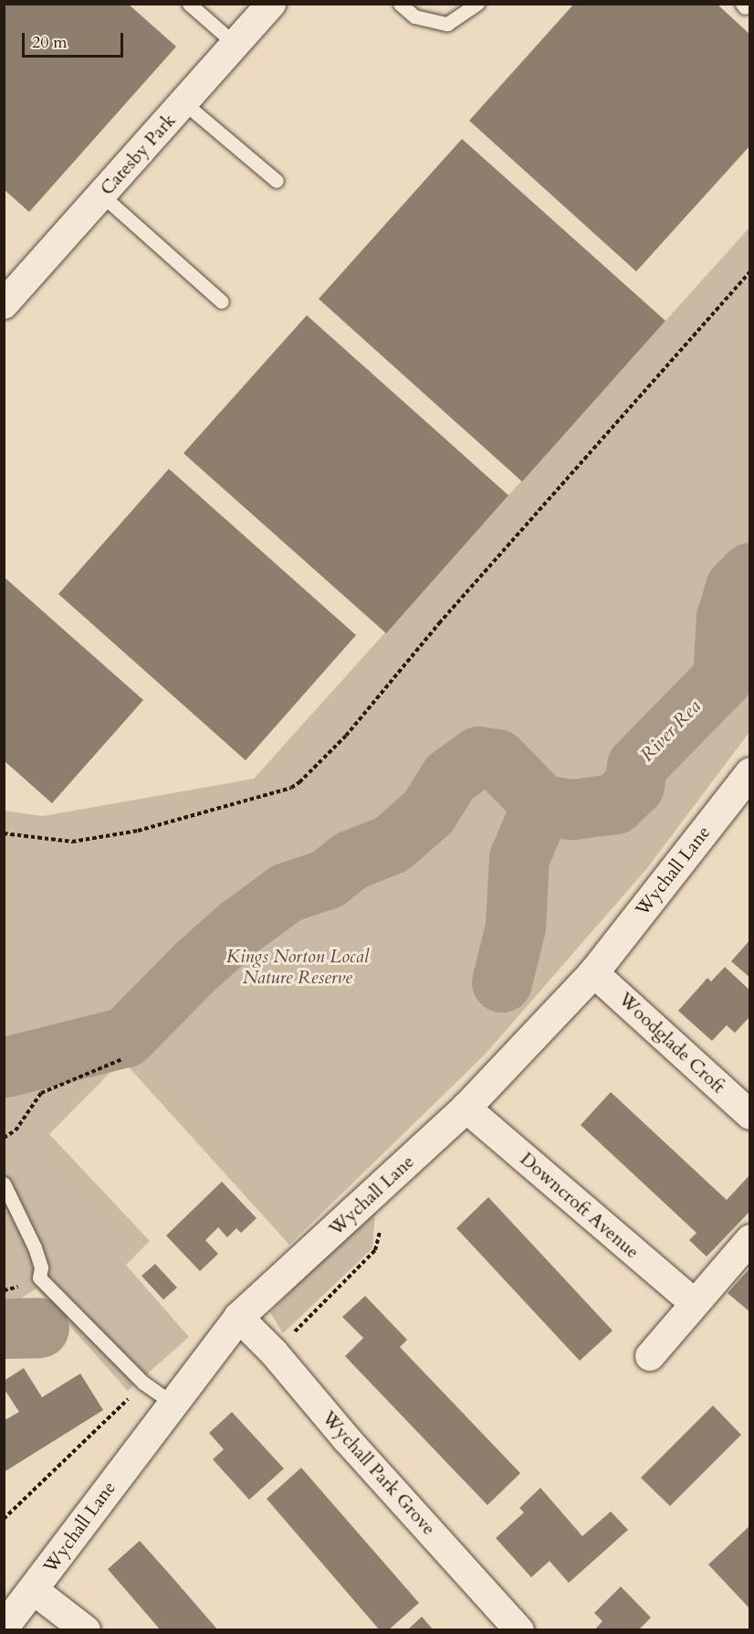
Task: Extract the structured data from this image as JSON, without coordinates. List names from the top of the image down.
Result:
{
  "streets": {
    "street": [
      "Catesby Park",
      "Wychall Lane",
      "Woodglade Croft",
      "Downcroft Avenue",
      "Wychall Park Grove"
    ]
  },
  "crossings": [
    ["Wychall Lane", "Woodglade Croft"],
    ["Wychall Lane", "Downcroft Avenue"],
    ["Wychall Lane", "Wychall Park Grove"]
  ],
  "water": ["River Rea"],
  "parks": ["Kings Norton Local Nature Reserve"],
  "scale_bar": "20 m"
}
